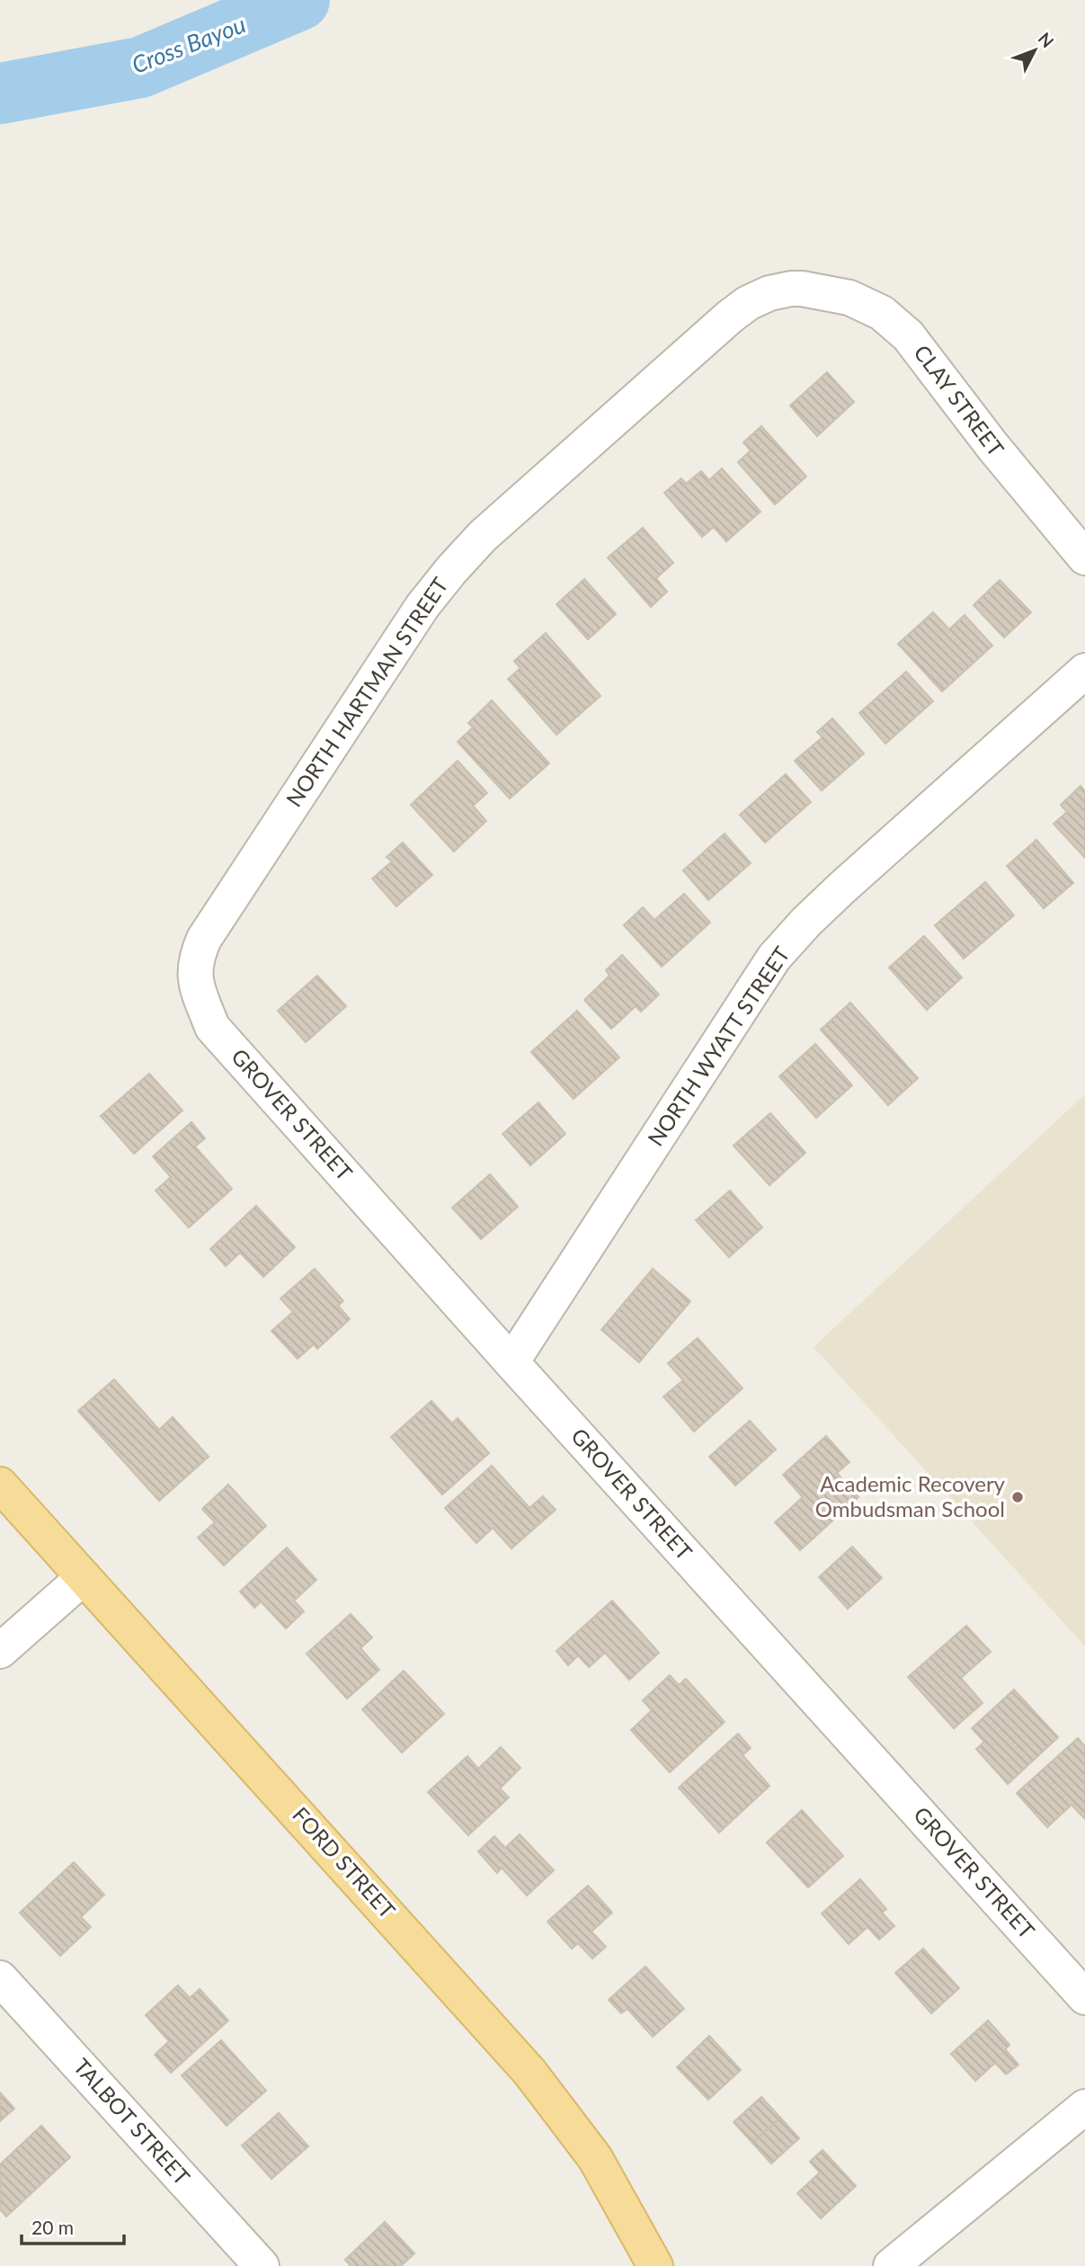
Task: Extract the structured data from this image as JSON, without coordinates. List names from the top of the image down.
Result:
{
  "streets": {
    "main road": ["FORD STREET"],
    "street": [
      "CLAY STREET",
      "NORTH HARTMAN STREET",
      "NORTH WYATT STREET",
      "GROVER STREET",
      "TALBOT STREET"
    ]
  },
  "crossings": [
    ["CLAY STREET", "NORTH HARTMAN STREET"],
    ["NORTH HARTMAN STREET", "GROVER STREET"],
    ["NORTH WYATT STREET", "GROVER STREET"]
  ],
  "water": ["Cross Bayou"],
  "places": ["Academic Recovery Ombudsman School"],
  "scale_bar": "20 m",
  "north": "top right"
}
